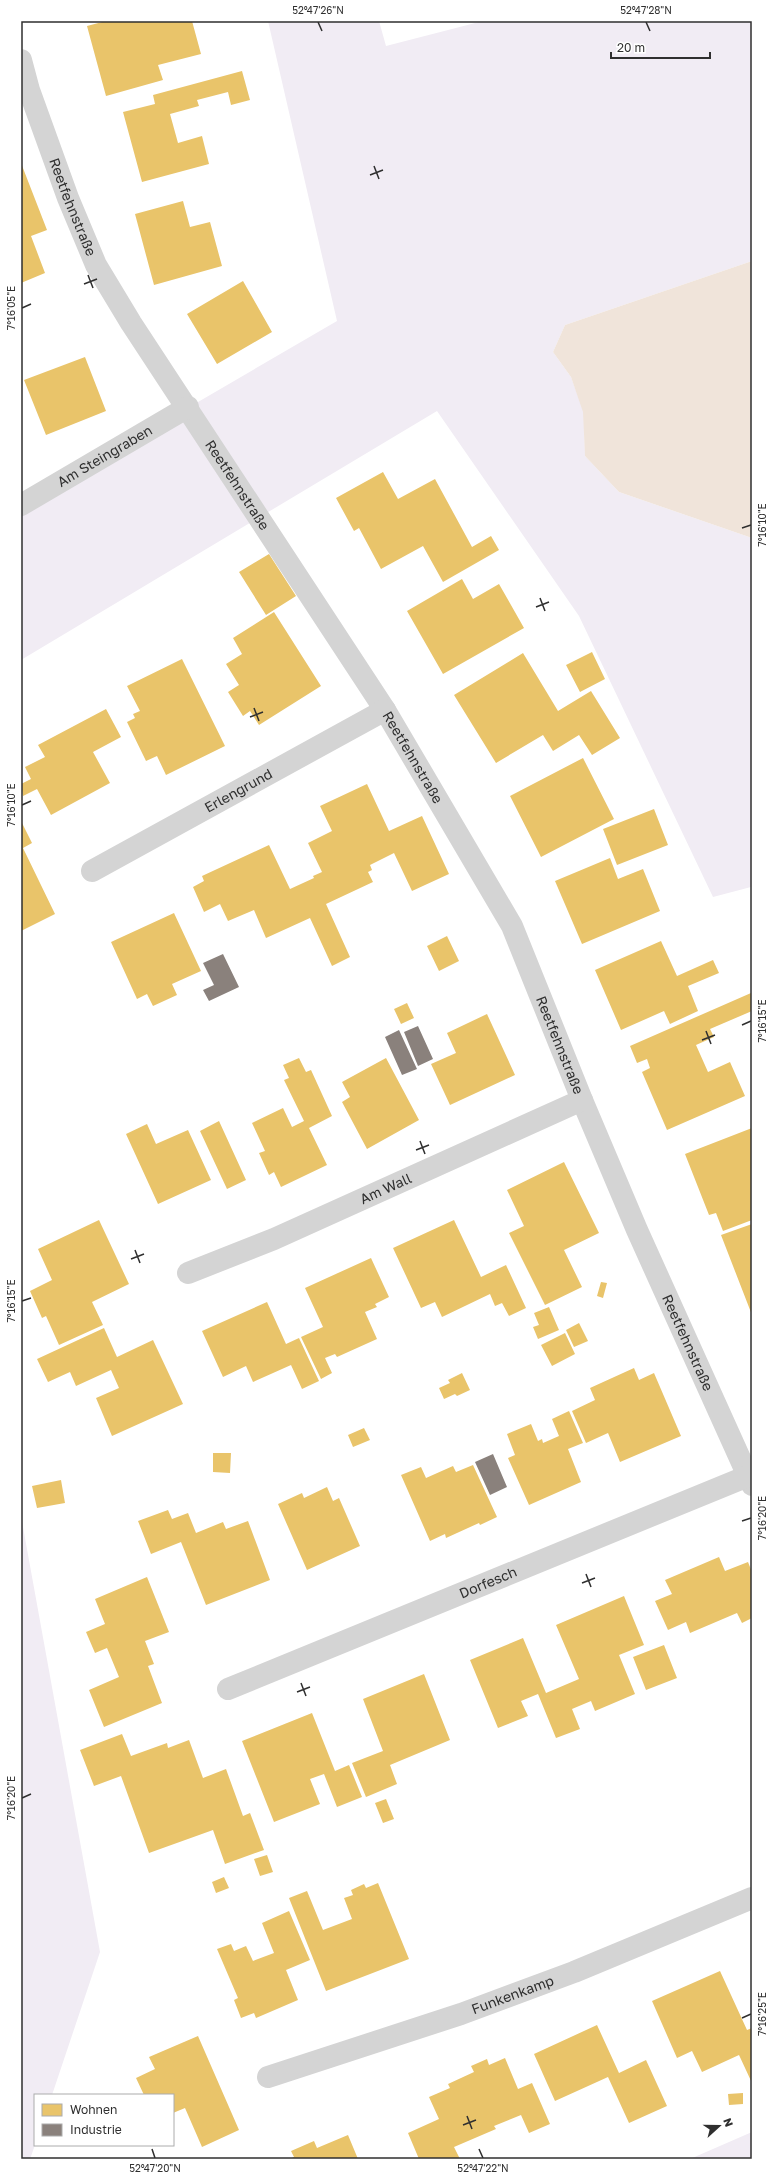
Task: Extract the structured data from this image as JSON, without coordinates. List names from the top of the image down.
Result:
{
  "streets": {
    "street": [
      "Reetfehnstraße",
      "Am Steingraben",
      "Erlengrund",
      "Am Wall",
      "Dorfesch",
      "Funkenkamp"
    ]
  },
  "crossings": [
    ["Reetfehnstraße", "Am Steingraben"],
    ["Reetfehnstraße", "Erlengrund"],
    ["Reetfehnstraße", "Am Wall"],
    ["Reetfehnstraße", "Dorfesch"]
  ],
  "legend": ["Wohnen", "Industrie"],
  "scale_bar": "20 m",
  "north": "right",
  "coordinates": [
    "52°47'26\"N",
    "52°47'28\"N",
    "7°16'05\"E",
    "7°16'10\"E",
    "7°16'15\"E",
    "7°16'20\"E",
    "7°16'25\"E",
    "52°47'20\"N",
    "52°47'22\"N"
  ]
}
